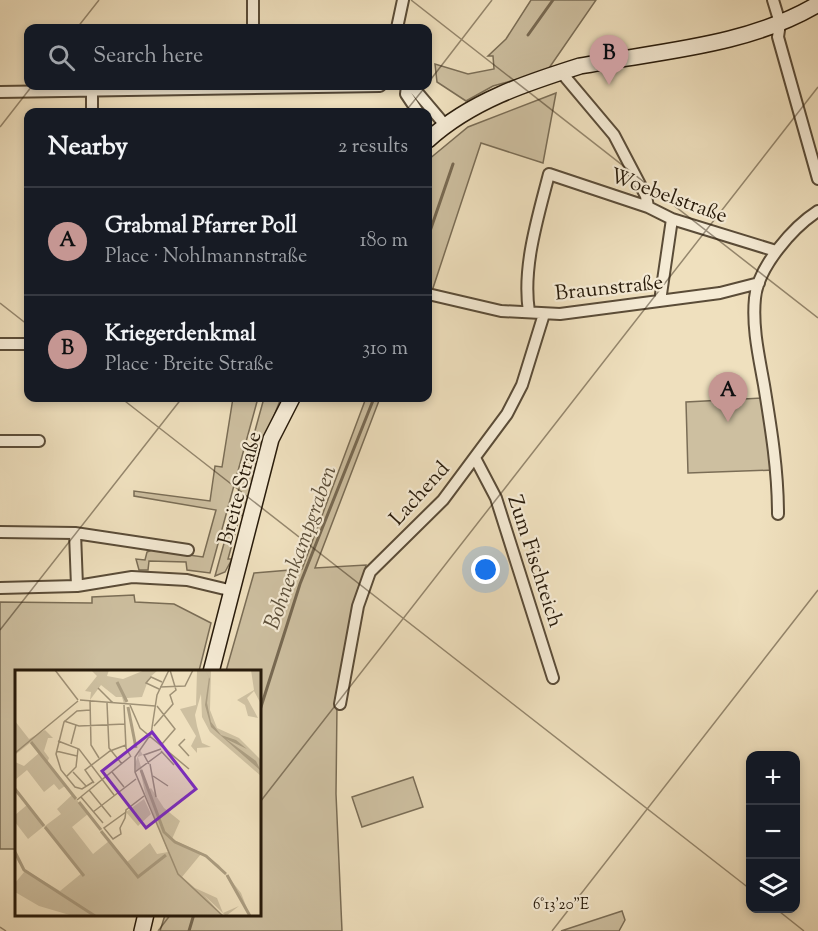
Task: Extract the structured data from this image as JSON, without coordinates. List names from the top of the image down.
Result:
{
  "streets": {
    "main road": ["Breite Straße"],
    "street": [
      "Woebelstraße",
      "Braunstraße",
      "Lachend",
      "Zum Fischteich"
    ]
  },
  "crossings": [
    ["Woebelstraße", "Braunstraße"],
    ["Braunstraße", "Lachend"],
    ["Lachend", "Zum Fischteich"]
  ],
  "water": ["Bohnenkampgraben"],
  "page": {
    "search": "Search here",
    "pins": ["B", "A"],
    "heading": ["Nearby", "2 results"],
    "list": [
      {
        "mark": "A",
        "name": "Grabmal Pfarrer Poll",
        "note": "Place · Nohlmannstraße",
        "value": "180 m"
      },
      {
        "mark": "B",
        "name": "Kriegerdenkmal",
        "note": "Place · Breite Straße",
        "value": "310 m"
      }
    ],
    "map_buttons": ["+", "−"]
  },
  "coordinates": ["6°13'20\"E"]
}
